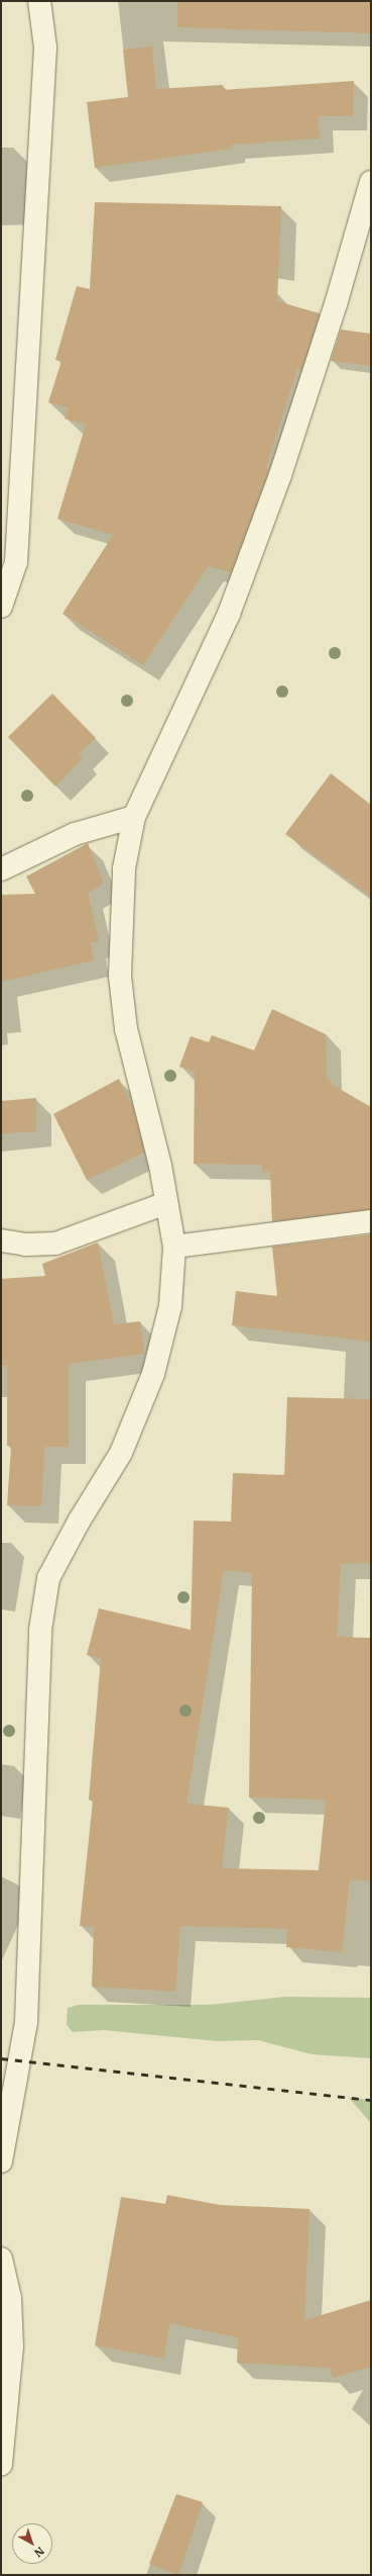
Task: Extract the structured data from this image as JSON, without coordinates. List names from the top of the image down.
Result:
{
  "north": "bottom right"
}
